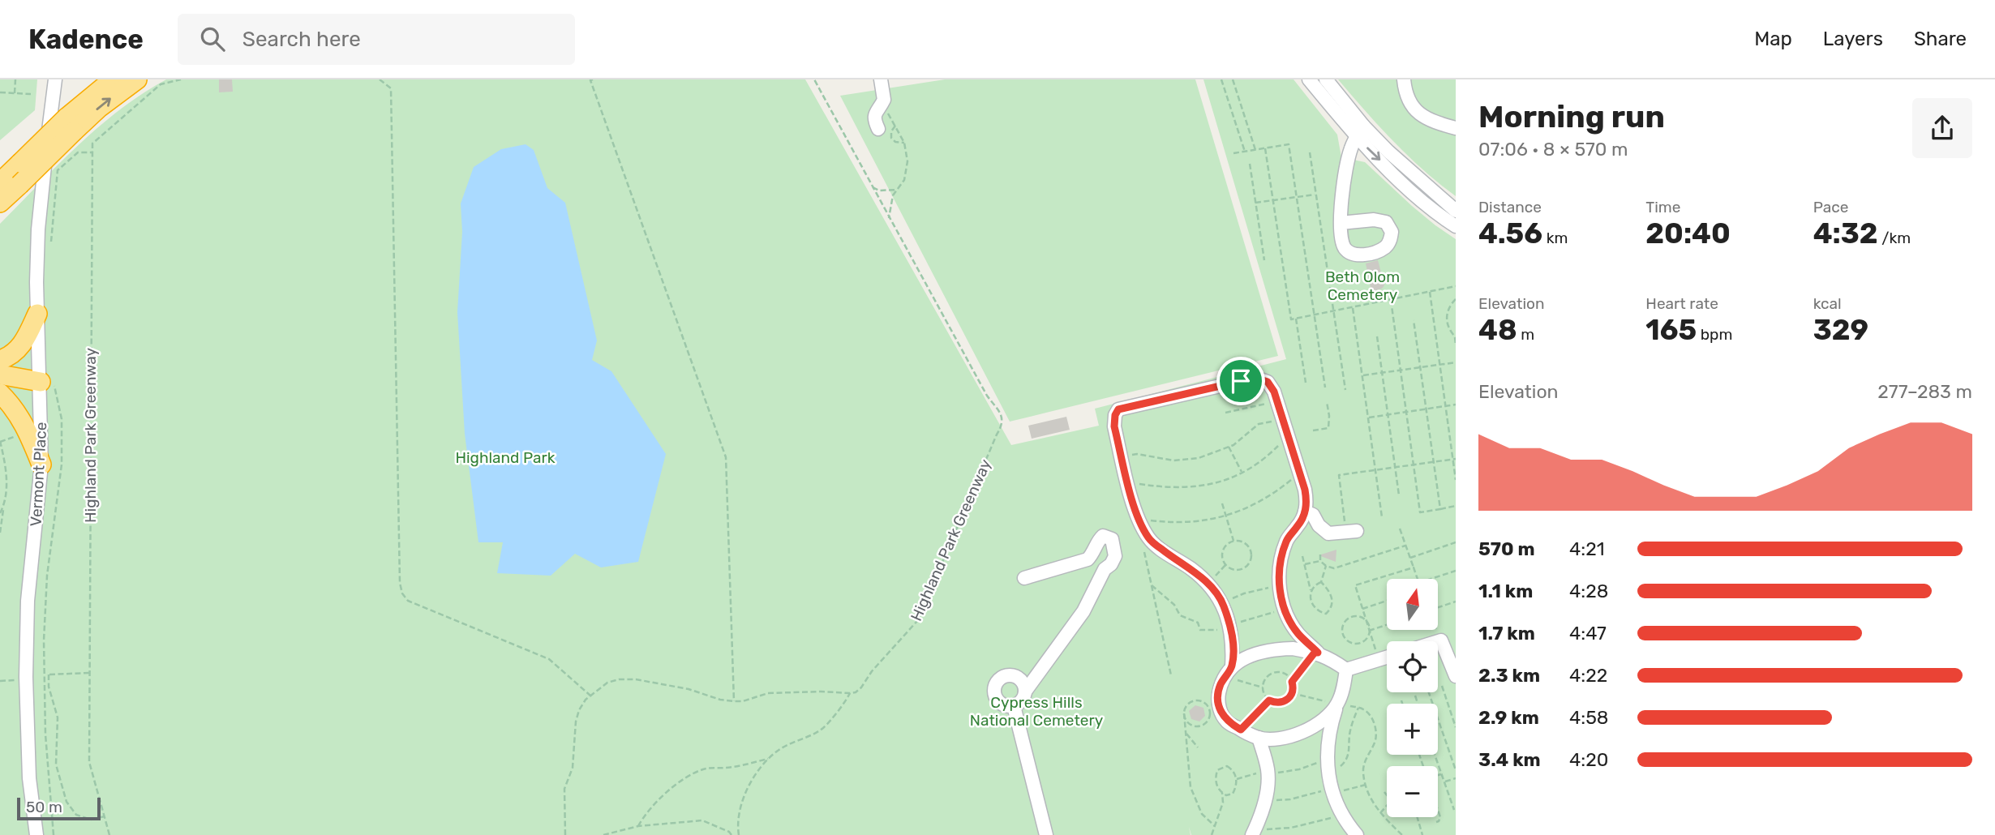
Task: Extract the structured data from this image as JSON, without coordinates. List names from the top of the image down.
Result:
{
  "streets": {
    "street": ["Vermont Place"],
    "path": ["Highland Park Greenway"]
  },
  "parks": ["Beth Olom Cemetery", "Highland Park", "Cypress Hills National Cemetery"],
  "scale_bar": "50 m",
  "north": "top",
  "page": {
    "header": "Kadence",
    "search": "Search here",
    "nav": ["Map", "Layers", "Share"],
    "heading": ["Morning run", "07:06 · 8 × 570 m"],
    "stats": [
      ["Distance", "4.56 km"],
      ["Time", "20:40"],
      ["Pace", "4:32 /km"],
      ["Elevation", "48 m"],
      ["Heart rate", "165 bpm"],
      ["kcal", "329"]
    ],
    "chart": ["Elevation", "277–283 m"],
    "list": [
      {
        "name": "570 m",
        "note": "4:21"
      },
      {
        "name": "1.1 km",
        "note": "4:28"
      },
      {
        "name": "1.7 km",
        "note": "4:47"
      },
      {
        "name": "2.3 km",
        "note": "4:22"
      },
      {
        "name": "2.9 km",
        "note": "4:58"
      },
      {
        "name": "3.4 km",
        "note": "4:20"
      }
    ],
    "map_buttons": ["+", "−"],
    "scale": "50 m"
  }
}
